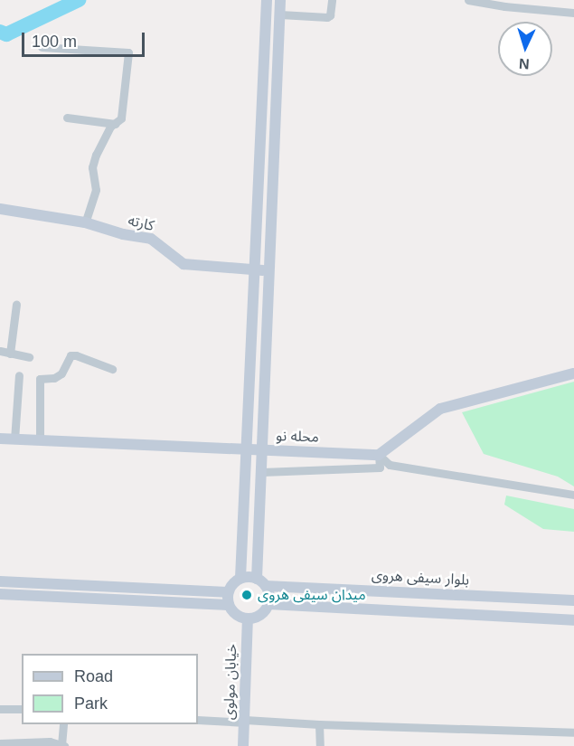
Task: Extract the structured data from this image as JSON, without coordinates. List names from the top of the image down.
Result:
{
  "streets": {
    "main road": [
      "کارته",
      "محله نو",
      "بلوار سیفی هروی",
      "خیابان مولوی"
    ]
  },
  "crossings": [
    ["بلوار سیفی هروی", "خیابان مولوی"]
  ],
  "places": ["میدان سیفی هروی"],
  "legend": ["Road", "Park"],
  "scale_bar": "100 m",
  "north": "bottom"
}
